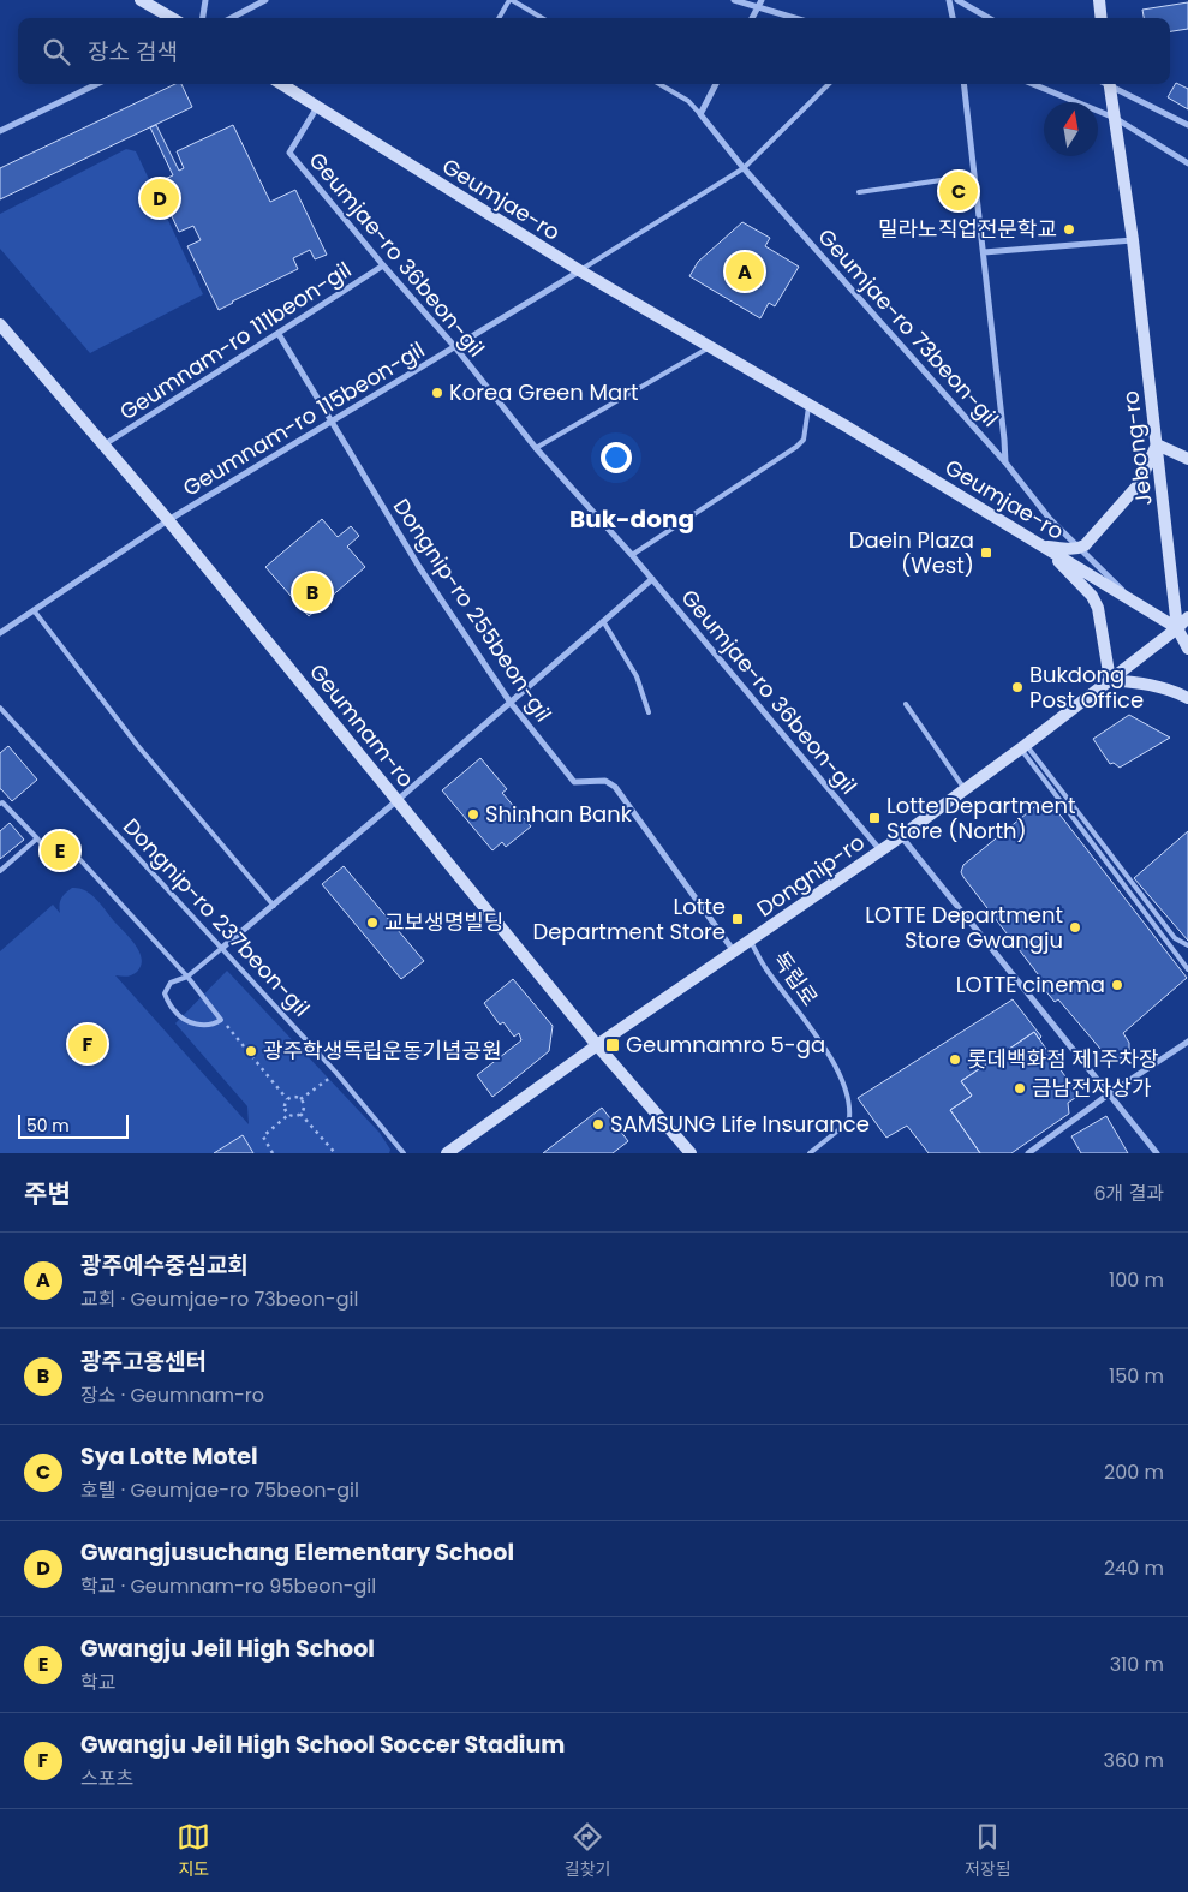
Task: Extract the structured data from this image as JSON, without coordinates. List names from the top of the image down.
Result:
{
  "streets": {
    "street": [
      "Geumjae-ro",
      "Geumjae-ro 36beon-gil",
      "Geumjae-ro 73beon-gil",
      "Geumnam-ro 111beon-gil",
      "Geumnam-ro 115beon-gil",
      "Jebong-ro",
      "Dongnip-ro 255beon-gil",
      "Geumnam-ro",
      "Dongnip-ro"
    ],
    "lane": ["Dongnip-ro 237beon-gil", "독립로"]
  },
  "crossings": [
    ["Geumjae-ro", "Geumjae-ro 36beon-gil"],
    ["Geumjae-ro", "Geumjae-ro 73beon-gil"],
    ["Geumjae-ro", "Geumnam-ro 115beon-gil"],
    ["Geumjae-ro", "Jebong-ro"],
    ["Geumjae-ro", "Dongnip-ro"],
    ["Geumjae-ro 36beon-gil", "Geumnam-ro 111beon-gil"],
    ["Geumjae-ro 36beon-gil", "Geumnam-ro 115beon-gil"],
    ["Geumjae-ro 36beon-gil", "Dongnip-ro"],
    ["Geumnam-ro 111beon-gil", "Dongnip-ro 255beon-gil"],
    ["Geumnam-ro 111beon-gil", "Geumnam-ro"],
    ["Geumnam-ro 115beon-gil", "Dongnip-ro 255beon-gil"],
    ["Geumnam-ro 115beon-gil", "Geumnam-ro"],
    ["Jebong-ro", "Dongnip-ro"],
    ["Dongnip-ro 255beon-gil", "Dongnip-ro"],
    ["Geumnam-ro", "Dongnip-ro"],
    ["Dongnip-ro", "독립로"]
  ],
  "districts": ["Buk-dong"],
  "places": {
    "other": [
      "밀라노직업전문학교",
      "Korea Green Mart",
      "Bukdong Post Office",
      "Shinhan Bank",
      "교보생명빌딩",
      "LOTTE Department Store Gwangju",
      "LOTTE cinema",
      "광주학생독립운동기념공원",
      "롯데백화점 제1주차장",
      "금남전자상가",
      "SAMSUNG Life Insurance"
    ],
    "transit": [
      "Daein Plaza (West)",
      "Lotte Department Store (North)",
      "Lotte Department Store",
      "Geumnamro 5-ga"
    ]
  },
  "scale_bar": "50 m",
  "north": "top",
  "page": {
    "search": "장소 검색",
    "pins": [
      "C",
      "D",
      "A",
      "B",
      "E",
      "F"
    ],
    "scale": "50 m",
    "heading": ["주변", "6개 결과"],
    "list": [
      {
        "mark": "A",
        "name": "광주예수중심교회",
        "note": "교회 · Geumjae-ro 73beon-gil",
        "value": "100 m"
      },
      {
        "mark": "B",
        "name": "광주고용센터",
        "note": "장소 · Geumnam-ro",
        "value": "150 m"
      },
      {
        "mark": "C",
        "name": "Sya Lotte Motel",
        "note": "호텔 · Geumjae-ro 75beon-gil",
        "value": "200 m"
      },
      {
        "mark": "D",
        "name": "Gwangjusuchang Elementary School",
        "note": "학교 · Geumnam-ro 95beon-gil",
        "value": "240 m"
      },
      {
        "mark": "E",
        "name": "Gwangju Jeil High School",
        "note": "학교",
        "value": "310 m"
      },
      {
        "mark": "F",
        "name": "Gwangju Jeil High School Soccer Stadium",
        "note": "스포츠",
        "value": "360 m"
      }
    ],
    "nav": ["지도", "길찾기", "저장됨"]
  }
}
